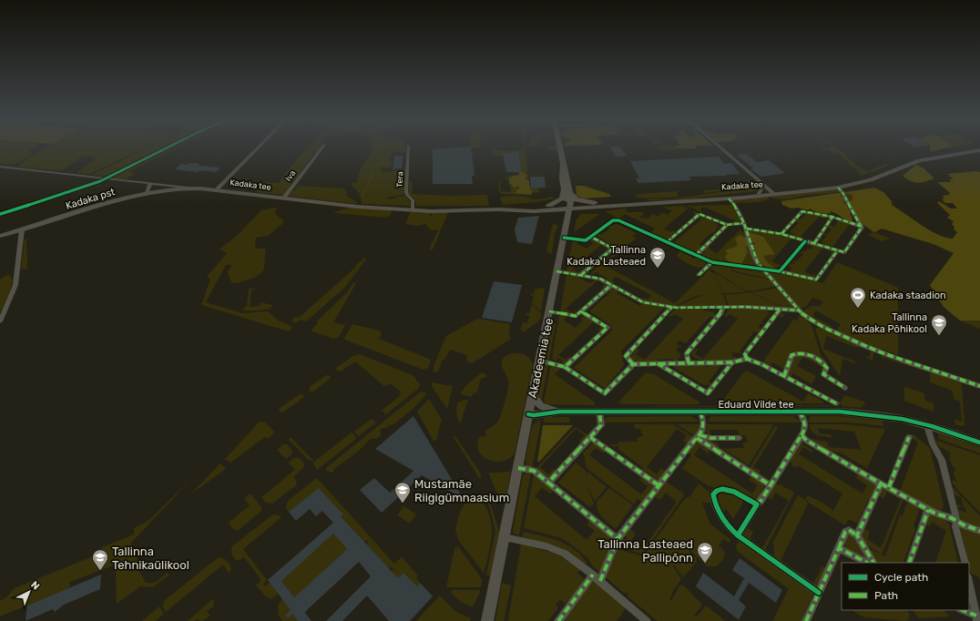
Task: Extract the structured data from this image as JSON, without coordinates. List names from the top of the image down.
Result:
{
  "streets": {
    "main road": ["Kadaka tee", "Kadaka pst", "Akadeemia tee"],
    "street": ["Iva", "Tera", "Eduard Vilde tee"]
  },
  "crossings": [
    ["Iva", "Kadaka tee"],
    ["Tera", "Kadaka tee"],
    ["Kadaka tee", "Kadaka pst"],
    ["Kadaka tee", "Akadeemia tee"],
    ["Akadeemia tee", "Eduard Vilde tee"]
  ],
  "places": {
    "school or university": [
      "Tallinna Kadaka Lasteaed",
      "Tallinna Kadaka Põhikool",
      "Mustamäe Riigigümnaasium",
      "Tallinna Lasteaed Pallipõnn",
      "Tallinna Tehnikaülikool"
    ],
    "sports": ["Kadaka staadion"]
  },
  "legend": ["Cycle path", "Path"],
  "north": "top right"
}
